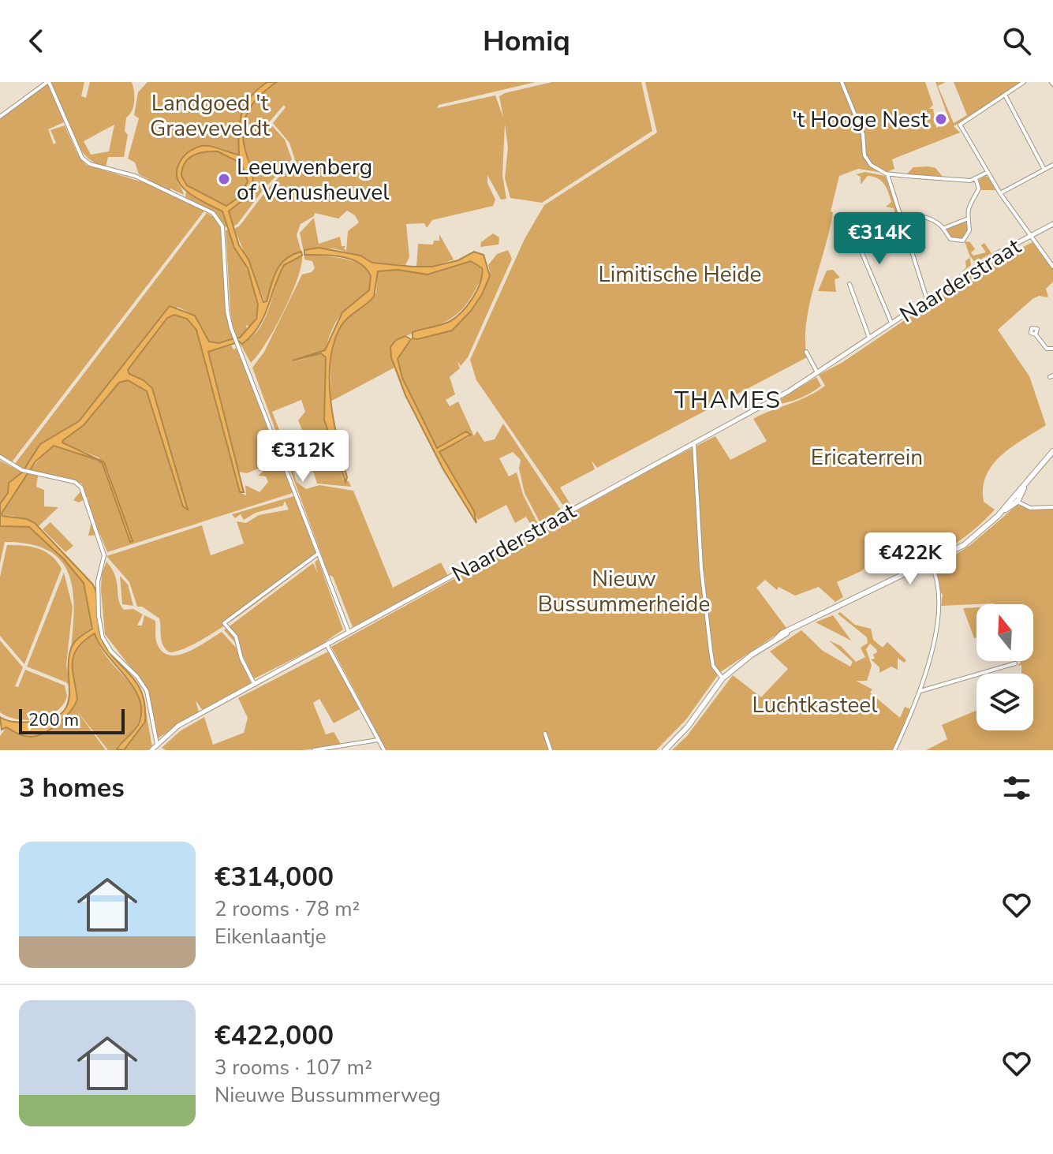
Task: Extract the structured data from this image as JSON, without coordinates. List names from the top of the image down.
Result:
{
  "streets": {
    "street": ["Naarderstraat"]
  },
  "districts": ["THAMES"],
  "parks": [
    "Landgoed 't Graeveveldt",
    "Limitische Heide",
    "Ericaterrein",
    "Nieuw Bussummerheide",
    "Luchtkasteel"
  ],
  "places": ["'t Hooge Nest", "Leeuwenberg of Venusheuvel"],
  "scale_bar": "200 m",
  "north": "top",
  "page": {
    "header": "Homiq",
    "price": ["€314K", "€312K", "€422K"],
    "scale": "200 m",
    "heading": "3 homes",
    "list": [
      {
        "name": "€314,000",
        "note": "2 rooms · 78 m² · Eikenlaantje"
      },
      {
        "name": "€422,000",
        "note": "3 rooms · 107 m² · Nieuwe Bussummerweg"
      }
    ]
  }
}
